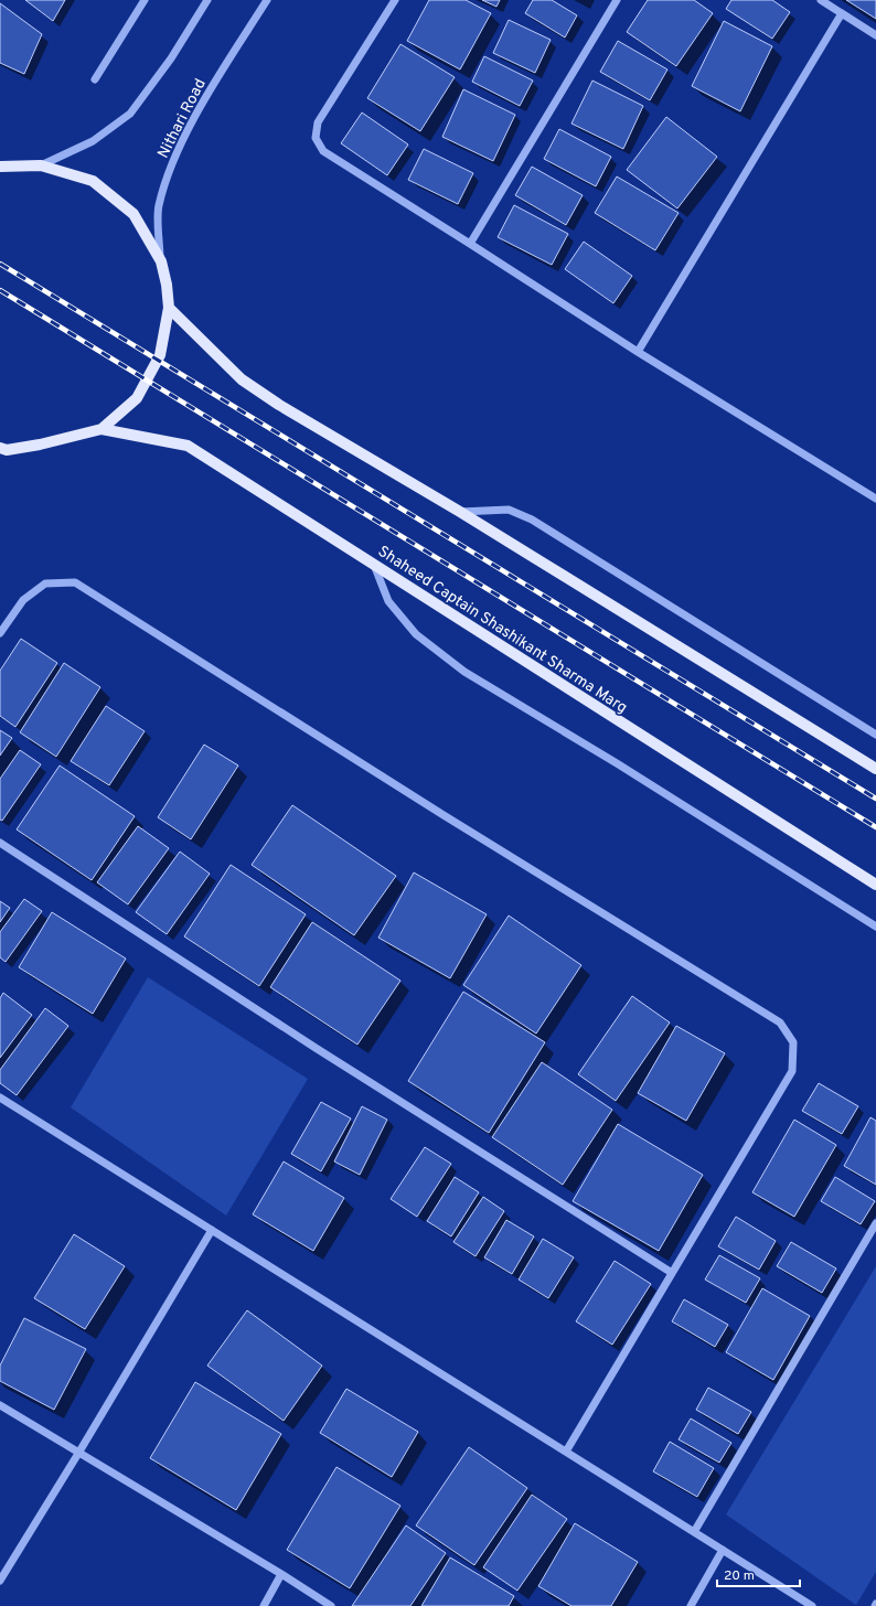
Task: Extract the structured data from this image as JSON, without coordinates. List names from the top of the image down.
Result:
{
  "streets": {
    "main road": ["Shaheed Captain Shashikant Sharma Marg"],
    "street": ["Nithari Road"]
  },
  "scale_bar": "20 m"
}
